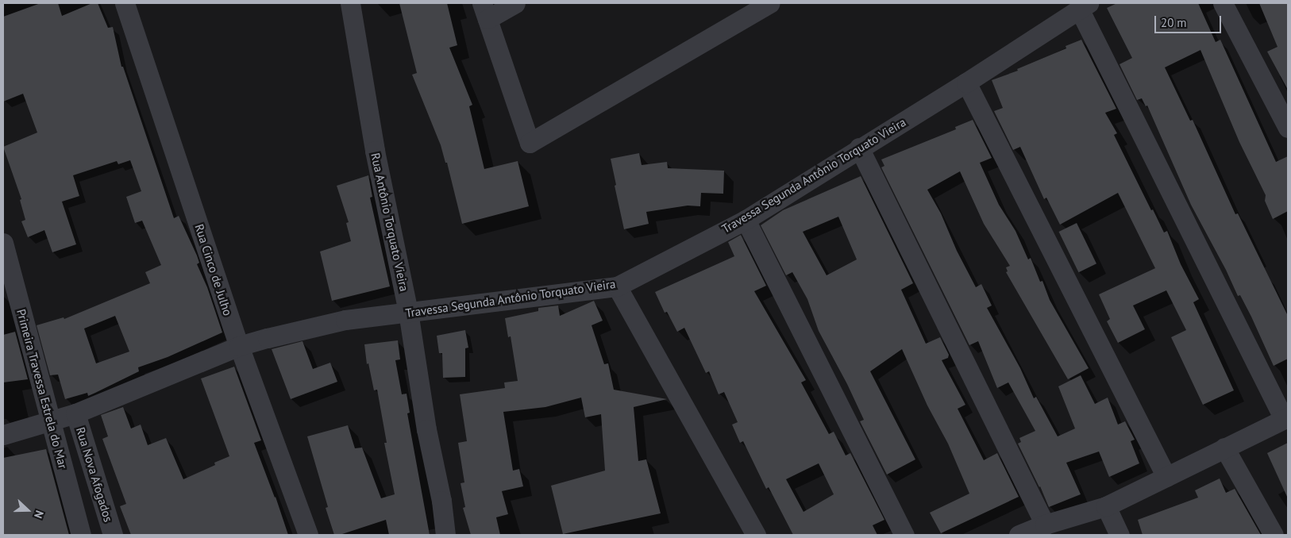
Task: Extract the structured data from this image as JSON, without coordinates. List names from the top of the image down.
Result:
{
  "streets": {
    "street": [
      "Travessa Segunda Antônio Torquato Vieira",
      "Rua Antônio Torquato Vieira",
      "Rua Cinco de Julho",
      "Primeira Travessa Estrela do Mar",
      "Rua Nova Afogados"
    ]
  },
  "crossings": [
    ["Travessa Segunda Antônio Torquato Vieira", "Rua Antônio Torquato Vieira"],
    ["Travessa Segunda Antônio Torquato Vieira", "Rua Cinco de Julho"],
    ["Travessa Segunda Antônio Torquato Vieira", "Primeira Travessa Estrela do Mar"],
    ["Travessa Segunda Antônio Torquato Vieira", "Rua Nova Afogados"]
  ],
  "scale_bar": "20 m",
  "north": "right"
}
